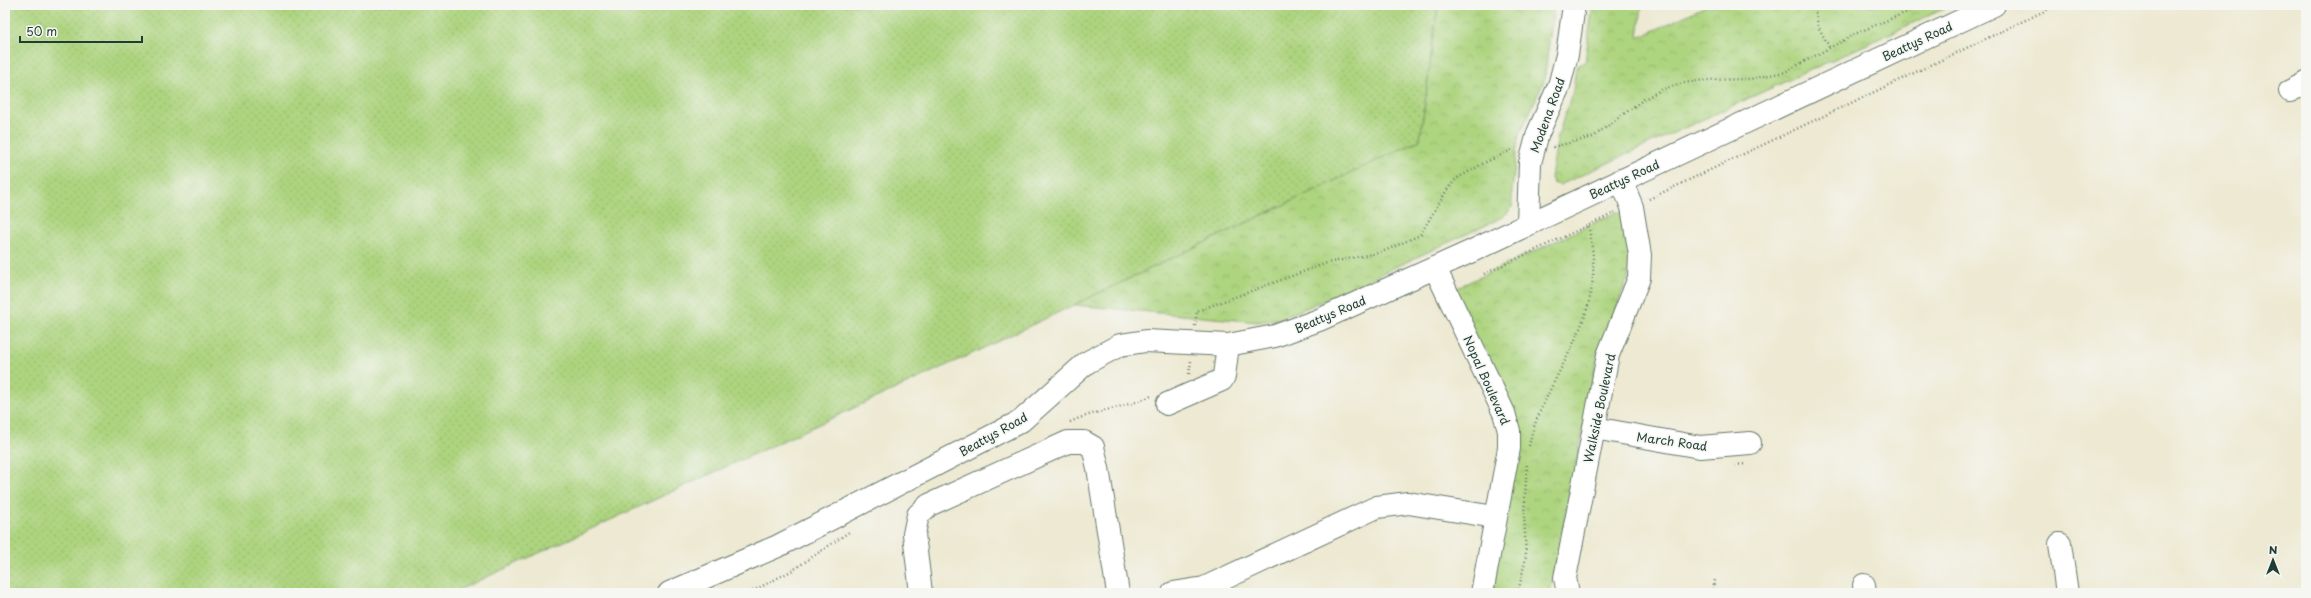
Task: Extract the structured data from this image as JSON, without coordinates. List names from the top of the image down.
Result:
{
  "streets": {
    "street": [
      "Beattys Road",
      "Modena Road",
      "Nopal Boulevard",
      "Walkside Boulevard",
      "March Road"
    ]
  },
  "crossings": [
    ["Beattys Road", "Modena Road"],
    ["Beattys Road", "Nopal Boulevard"],
    ["Beattys Road", "Walkside Boulevard"],
    ["Walkside Boulevard", "March Road"]
  ],
  "scale_bar": "50 m",
  "north": "top"
}
